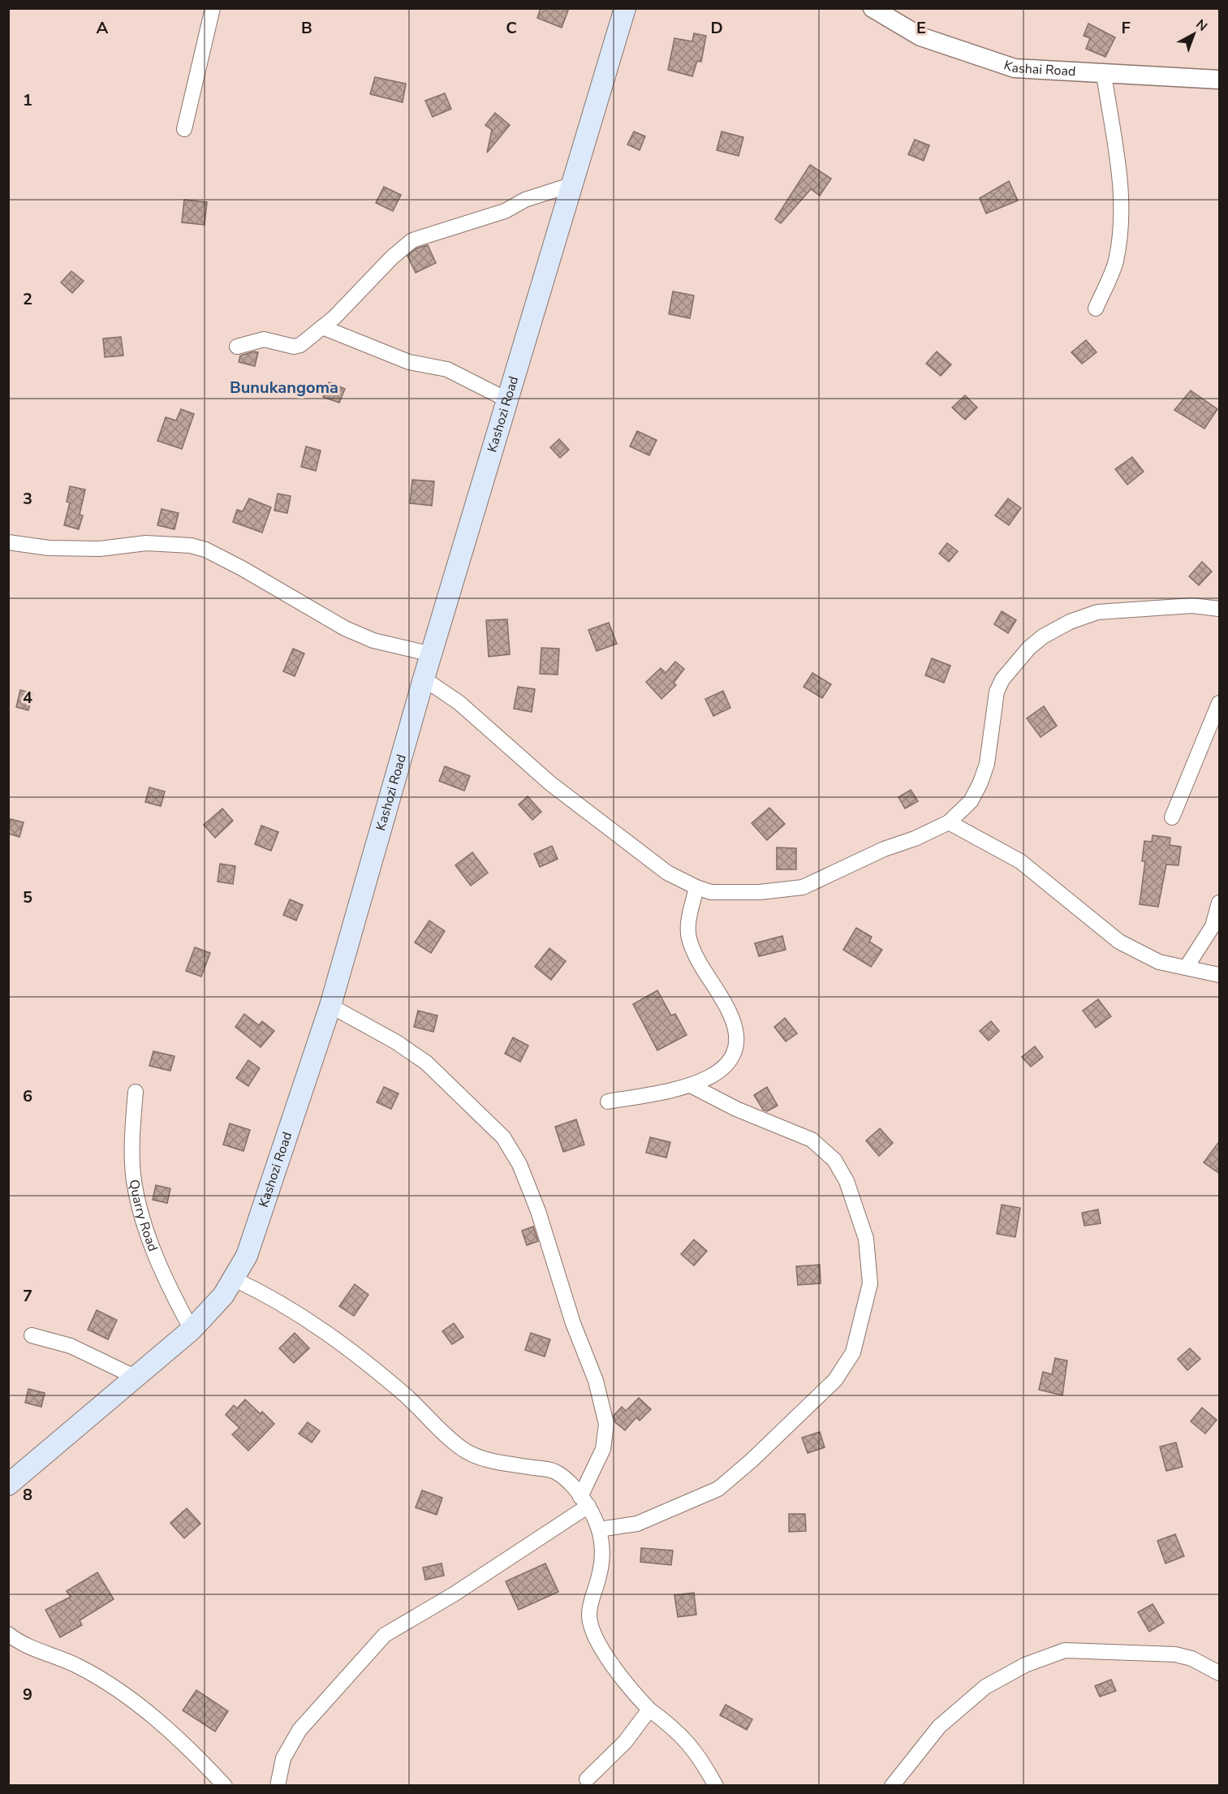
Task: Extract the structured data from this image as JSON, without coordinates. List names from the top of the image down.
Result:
{
  "streets": {
    "main road": ["Kashozi Road"],
    "street": ["Kashai Road", "Quarry Road"]
  },
  "crossings": [
    ["Kashozi Road", "Quarry Road"]
  ],
  "districts": ["Bunukangoma"],
  "north": "top right",
  "grid": {
    "columns": [
      "A",
      "B",
      "C",
      "D",
      "E",
      "F"
    ],
    "rows": [
      "1",
      "2",
      "3",
      "4",
      "5",
      "6",
      "7",
      "8",
      "9"
    ]
  }
}
